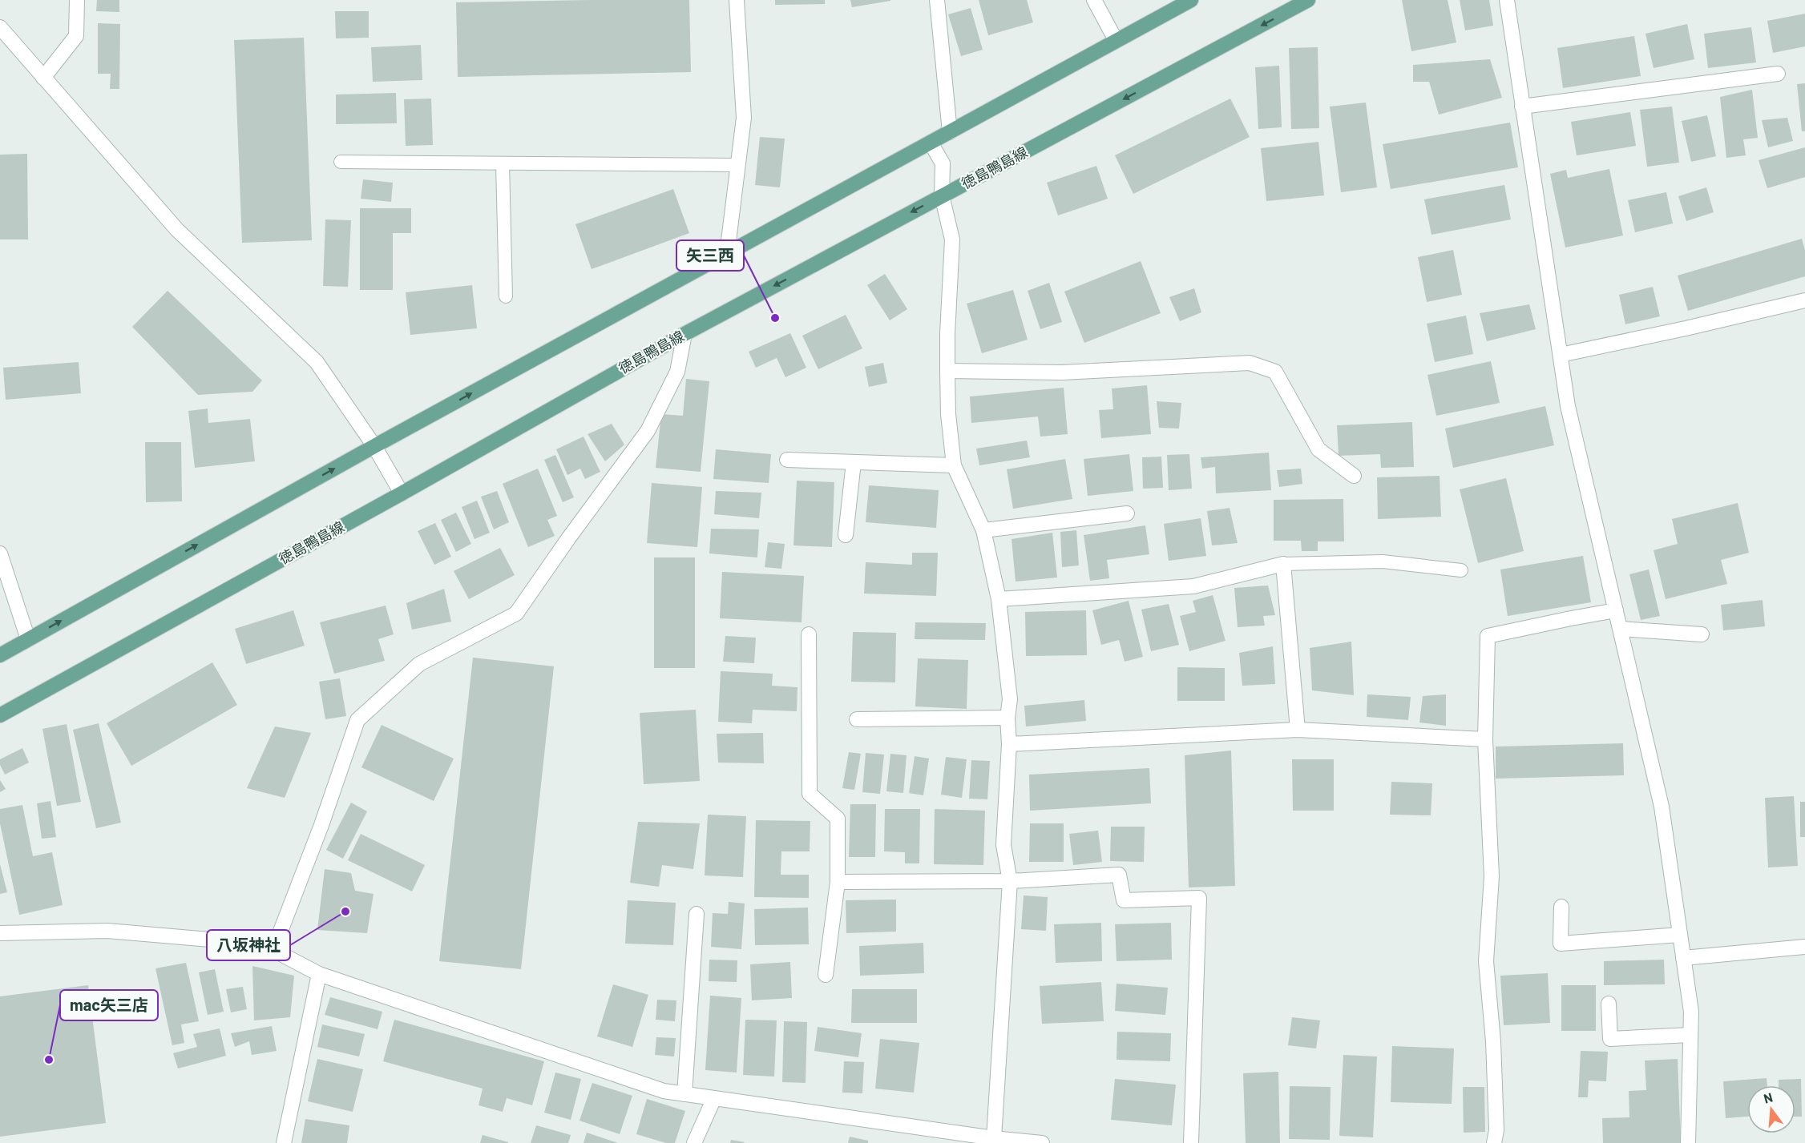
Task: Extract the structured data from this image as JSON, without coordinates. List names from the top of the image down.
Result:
{
  "streets": {
    "main road": ["徳島鴨島線"]
  },
  "places": ["矢三西", "八坂神社", "mac矢三店"],
  "north": "top"
}
